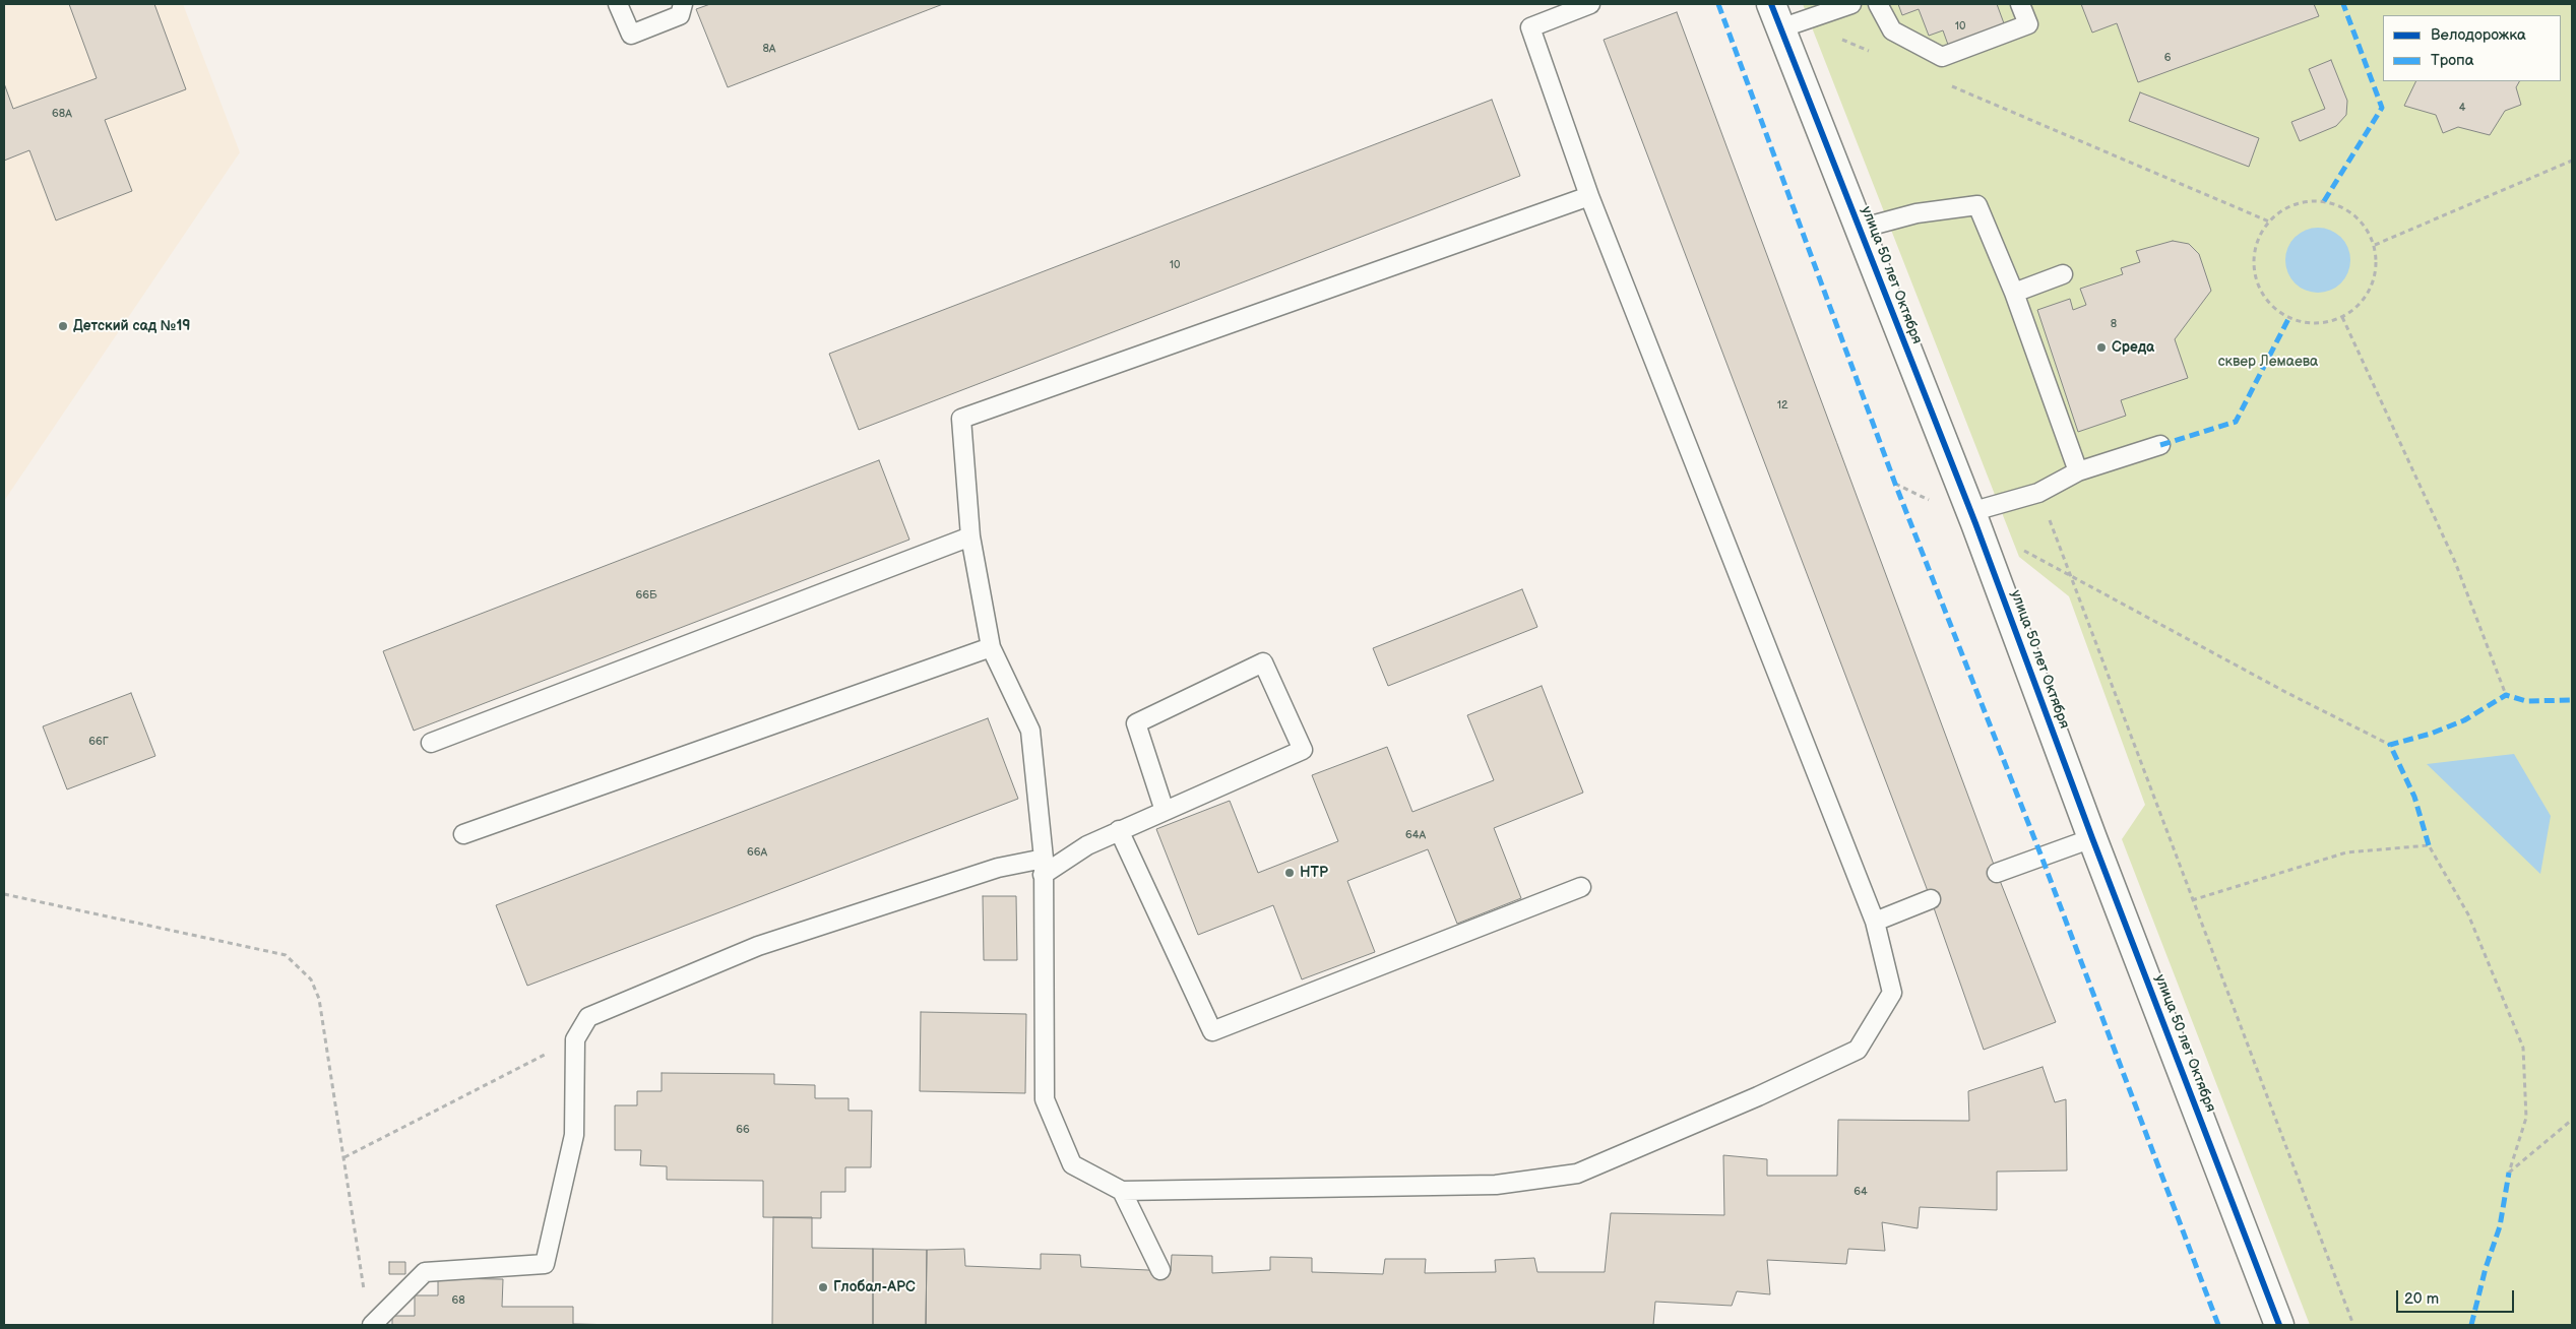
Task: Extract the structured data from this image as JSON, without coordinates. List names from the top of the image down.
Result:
{
  "streets": {
    "street": ["улица 50 лет Октября"]
  },
  "parks": ["сквер Лемаева"],
  "places": [
    "Детский сад №19",
    "Среда",
    "НТР",
    "Глобал-АРС"
  ],
  "house_numbers": [
    "10",
    "8А",
    "6",
    "4",
    "68А",
    "10",
    "8",
    "12",
    "66Б",
    "66Г",
    "64А",
    "66А",
    "66",
    "64",
    "68"
  ],
  "legend": ["Велодорожка", "Тропа"],
  "scale_bar": "20 m"
}
